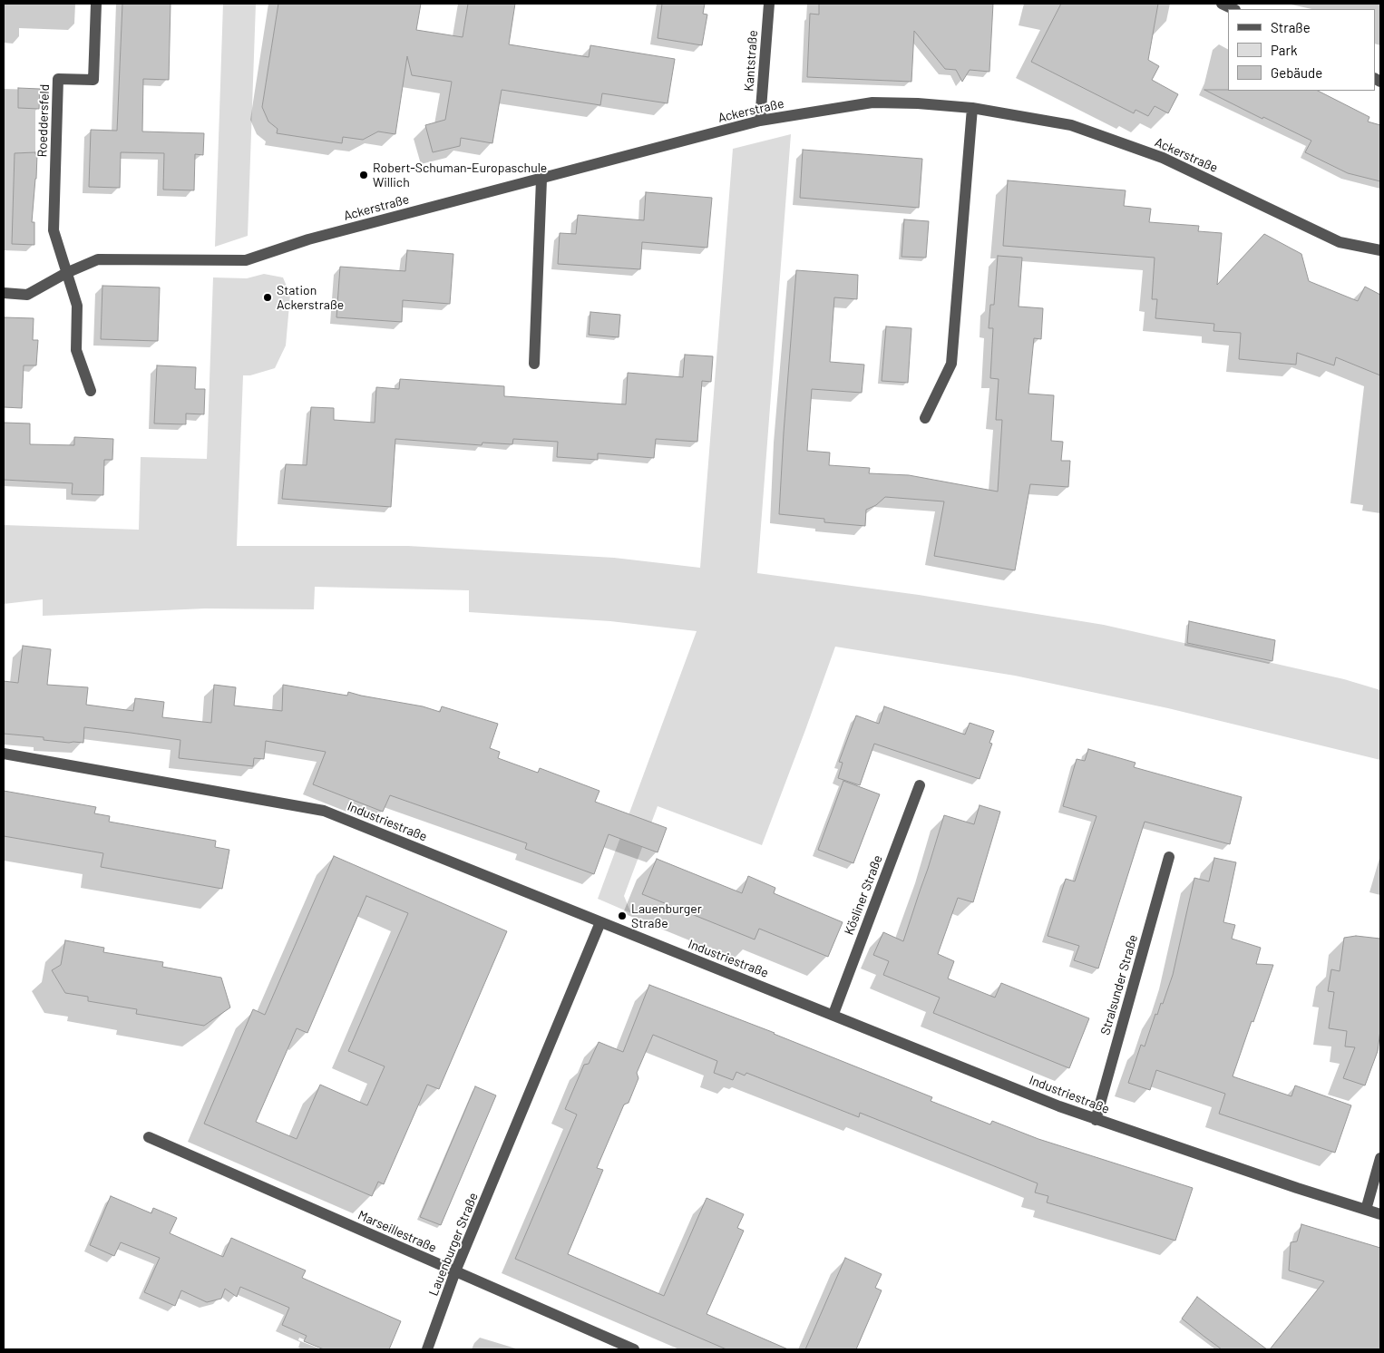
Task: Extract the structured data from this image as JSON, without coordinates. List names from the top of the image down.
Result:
{
  "streets": {
    "street": [
      "Kantstraße",
      "Ackerstraße",
      "Roeddersfeld",
      "Industriestraße",
      "Kösliner Straße",
      "Stralsunder Straße",
      "Marseillestraße",
      "Lauenburger Straße"
    ]
  },
  "crossings": [
    ["Kantstraße", "Ackerstraße"],
    ["Ackerstraße", "Roeddersfeld"],
    ["Industriestraße", "Kösliner Straße"],
    ["Industriestraße", "Stralsunder Straße"],
    ["Industriestraße", "Lauenburger Straße"],
    ["Marseillestraße", "Lauenburger Straße"]
  ],
  "places": ["Robert-Schuman-Europaschule Willich", "Station Ackerstraße", "Lauenburger Straße"],
  "legend": ["Straße", "Park", "Gebäude"]
}
